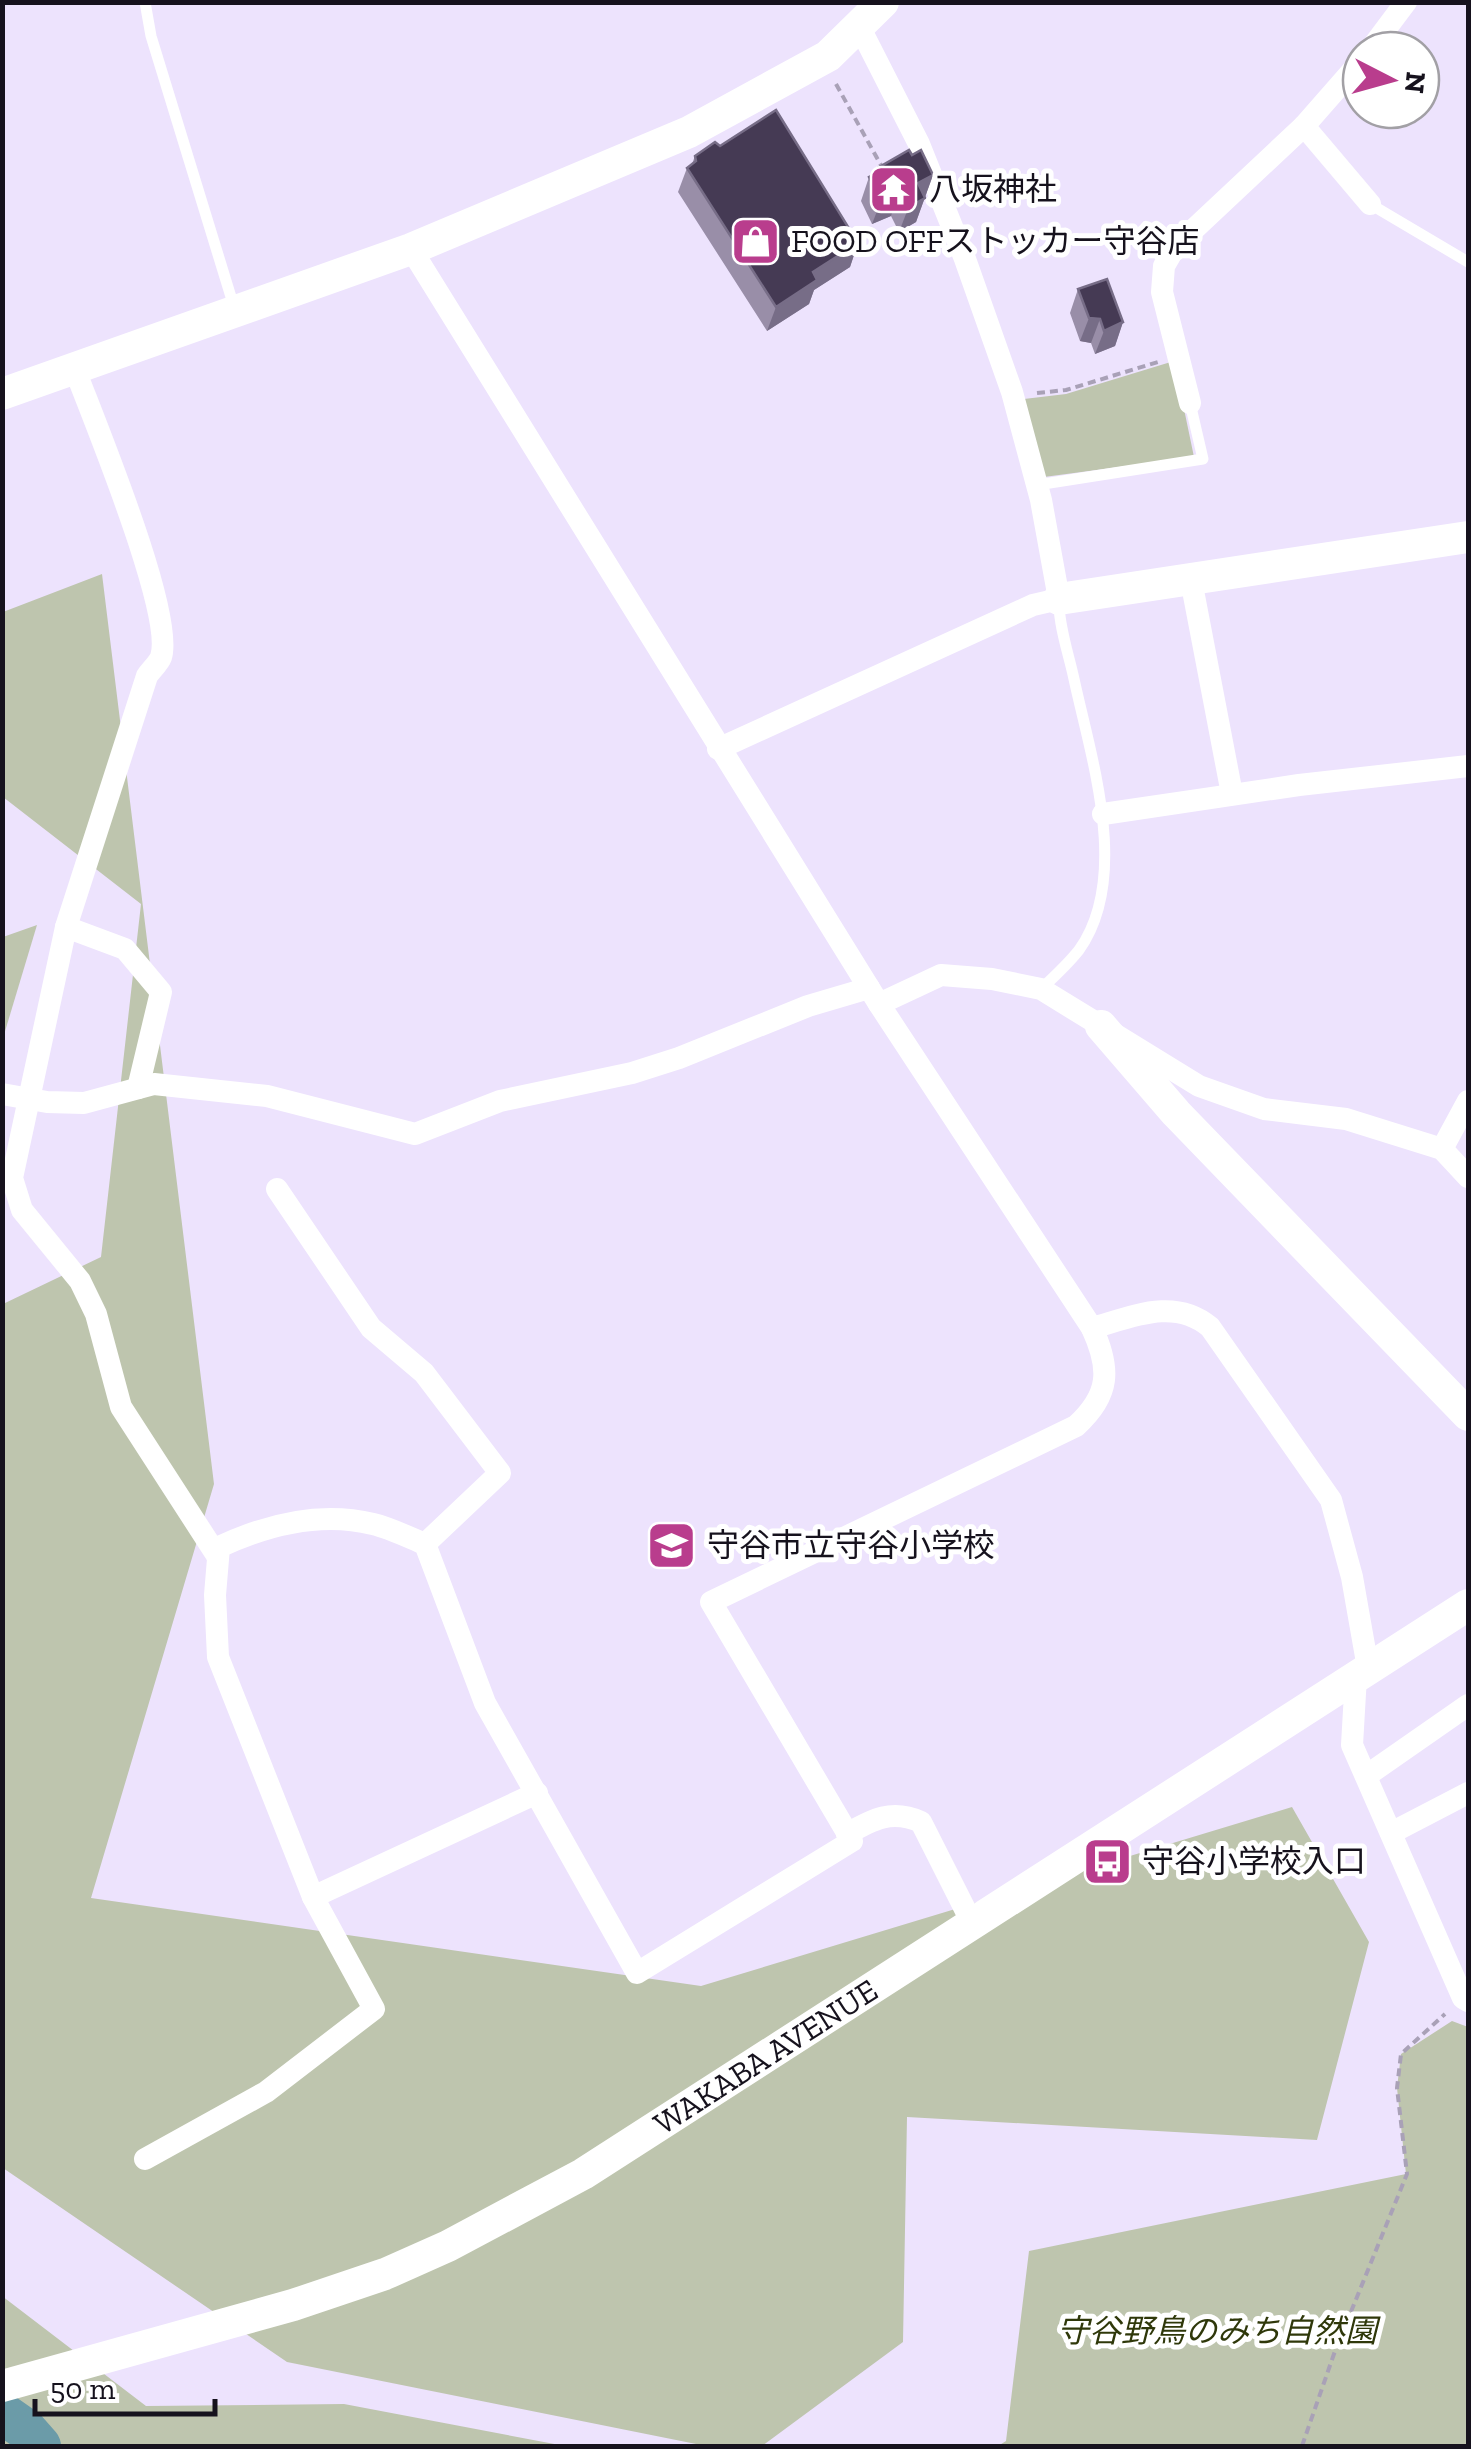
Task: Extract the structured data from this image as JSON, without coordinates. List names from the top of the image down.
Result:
{
  "streets": {
    "street": ["WAKABA AVENUE"]
  },
  "parks": ["守谷野鳥のみち自然園"],
  "places": {
    "temple": ["八坂神社"],
    "shop": ["FOOD OFFストッカー守谷店"],
    "school or university": ["守谷市立守谷小学校"],
    "bus stop": ["守谷小学校入口"]
  },
  "scale_bar": "50 m",
  "north": "right"
}
